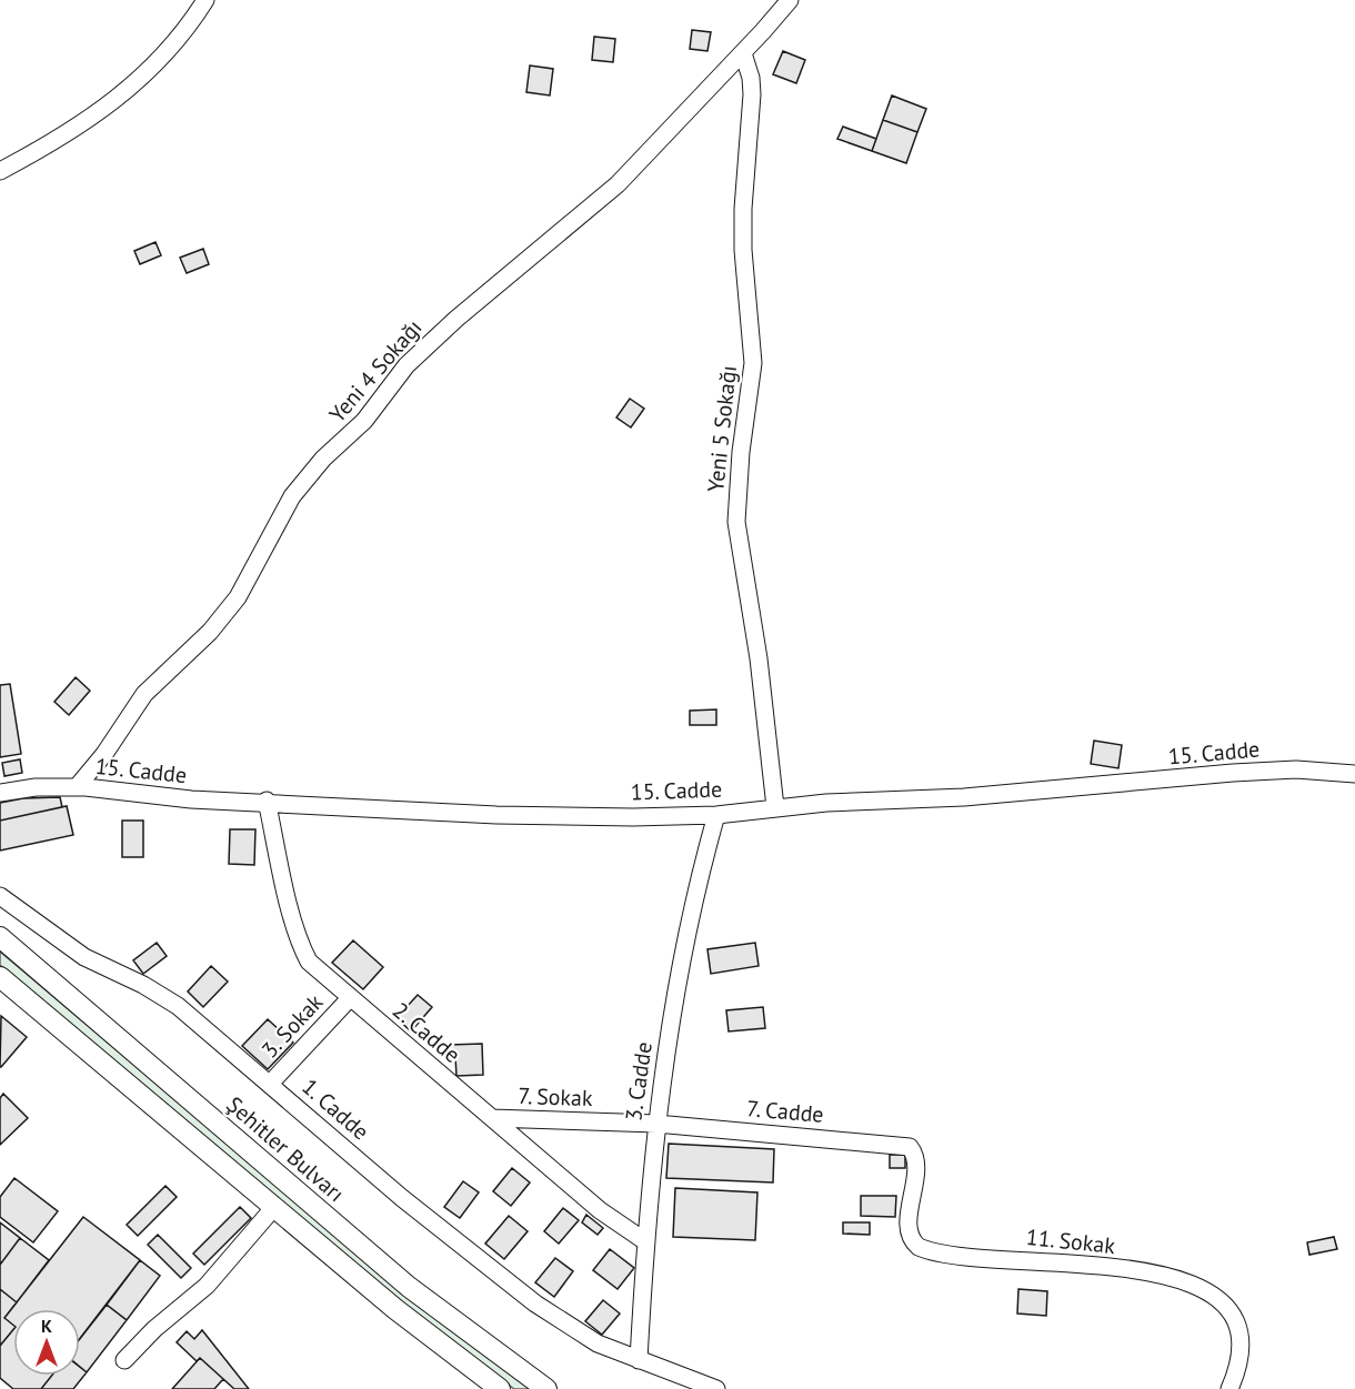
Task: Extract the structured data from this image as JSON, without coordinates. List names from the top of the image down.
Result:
{
  "streets": {
    "main road": ["Şehitler Bulvarı"],
    "street": [
      "Yeni 4 Sokağı",
      "Yeni 5 Sokağı",
      "15. Cadde",
      "3. Sokak",
      "2. Cadde",
      "3. Cadde",
      "7. Sokak",
      "1. Cadde",
      "7. Cadde",
      "11. Sokak"
    ]
  },
  "crossings": [
    ["Yeni 4 Sokağı", "Yeni 5 Sokağı"],
    ["Yeni 4 Sokağı", "15. Cadde"],
    ["Yeni 5 Sokağı", "15. Cadde"],
    ["15. Cadde", "2. Cadde"],
    ["15. Cadde", "3. Cadde"],
    ["3. Sokak", "2. Cadde"],
    ["3. Sokak", "1. Cadde"],
    ["2. Cadde", "3. Cadde"],
    ["2. Cadde", "7. Sokak"],
    ["3. Cadde", "7. Sokak"],
    ["3. Cadde", "1. Cadde"],
    ["3. Cadde", "7. Cadde"],
    ["7. Sokak", "7. Cadde"],
    ["7. Cadde", "11. Sokak"]
  ],
  "north": "top"
}
